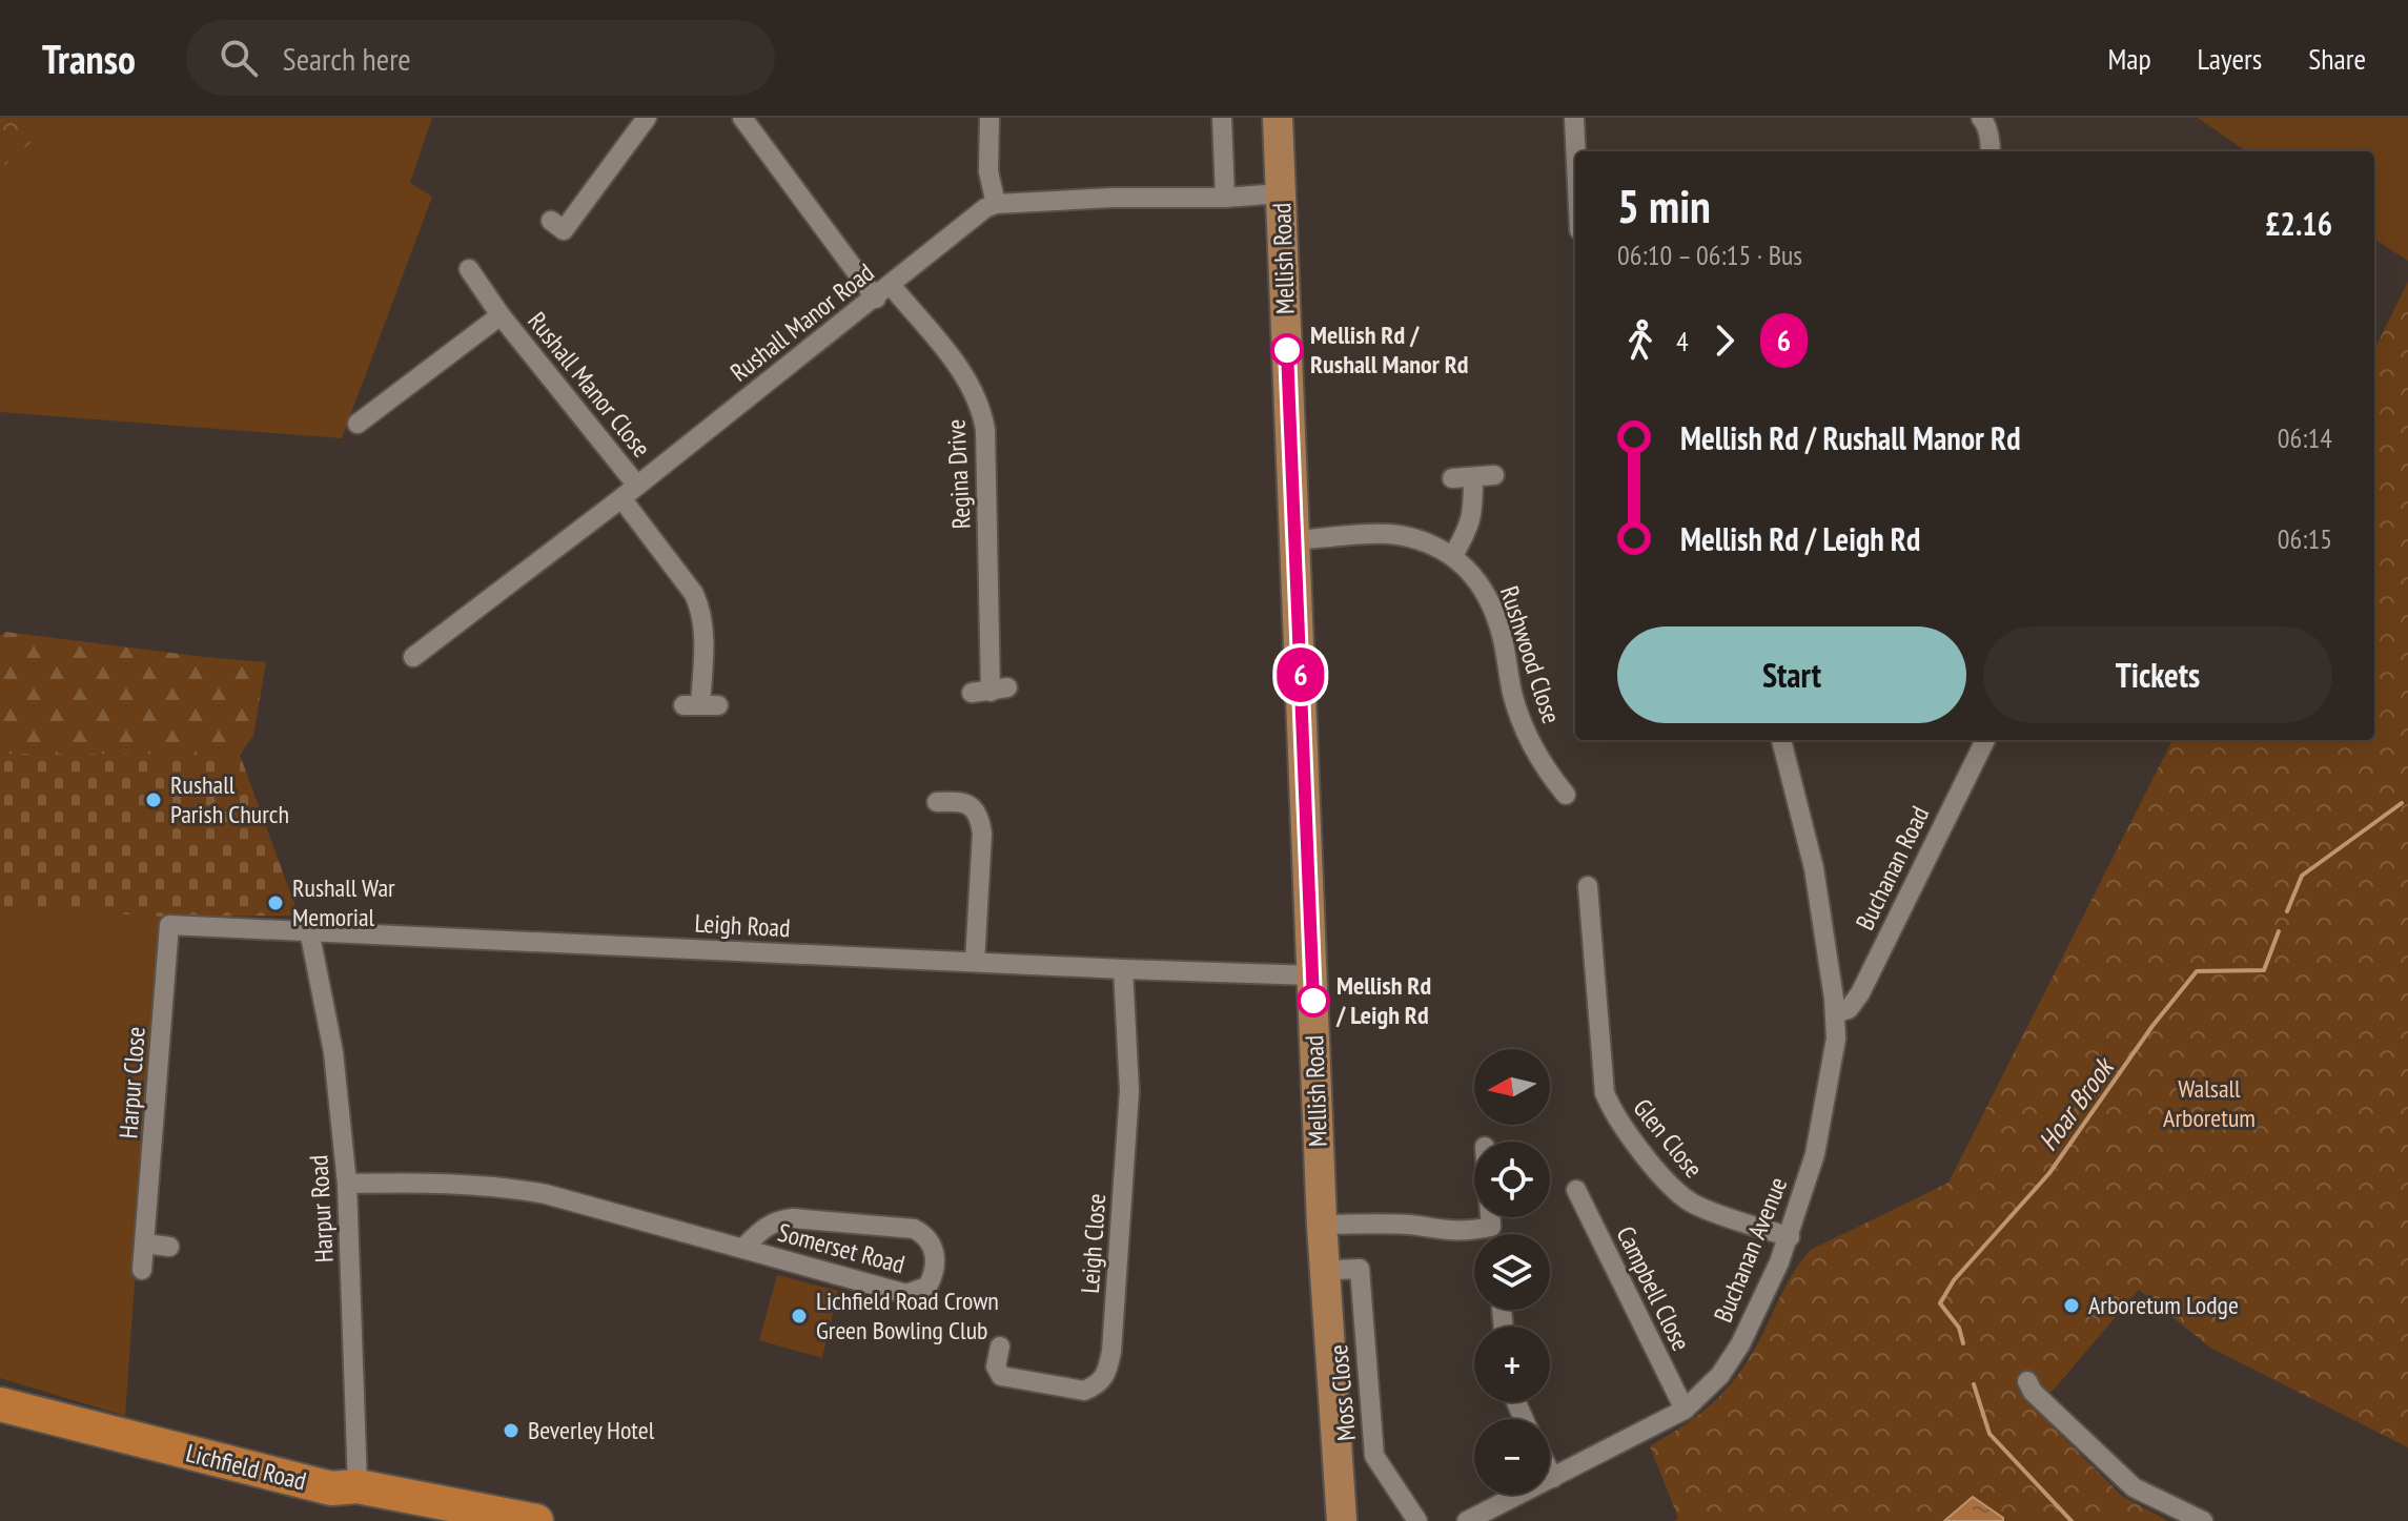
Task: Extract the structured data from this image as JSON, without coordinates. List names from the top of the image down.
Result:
{
  "streets": {
    "highway": ["Lichfield Road"],
    "main road": ["Mellish Road"],
    "street": [
      "Rushall Manor Road",
      "Rushall Manor Close",
      "Regina Drive",
      "Rushwood Close",
      "Buchanan Road",
      "Leigh Road",
      "Harpur Close",
      "Glen Close",
      "Harpur Road",
      "Leigh Close",
      "Somerset Road",
      "Buchanan Avenue",
      "Campbell Close",
      "Moss Close"
    ]
  },
  "crossings": [
    ["Mellish Road", "Rushwood Close"],
    ["Mellish Road", "Leigh Road"],
    ["Rushall Manor Road", "Rushall Manor Close"],
    ["Rushall Manor Road", "Regina Drive"],
    ["Buchanan Road", "Buchanan Avenue"],
    ["Leigh Road", "Harpur Close"],
    ["Leigh Road", "Harpur Road"],
    ["Leigh Road", "Leigh Close"],
    ["Glen Close", "Buchanan Avenue"],
    ["Harpur Road", "Somerset Road"],
    ["Harpur Road", "Lichfield Road"],
    ["Buchanan Avenue", "Campbell Close"]
  ],
  "water": ["Hoar Brook"],
  "parks": ["Walsall Arboretum"],
  "places": [
    "Mellish Rd / Rushall Manor Rd",
    "Rushall Parish Church",
    "Rushall War Memorial",
    "Mellish Rd / Leigh Rd",
    "Arboretum Lodge",
    "Lichfield Road Crown Green Bowling Club",
    "Beverley Hotel"
  ],
  "lines": ["bus line 6"],
  "north": "left",
  "page": {
    "header": "Transo",
    "search": "Search here",
    "nav": ["Map", "Layers", "Share"],
    "on_map": "6",
    "heading": ["5 min", "06:10 – 06:15 · Bus", "£2.16"],
    "legs": ["4", "6"],
    "list": [
      {
        "name": "Mellish Rd / Rushall Manor Rd",
        "value": "06:14"
      },
      {
        "name": "Mellish Rd / Leigh Rd",
        "value": "06:15"
      }
    ],
    "buttons": ["Start", "Tickets"],
    "map_buttons": ["+", "−"]
  }
}
